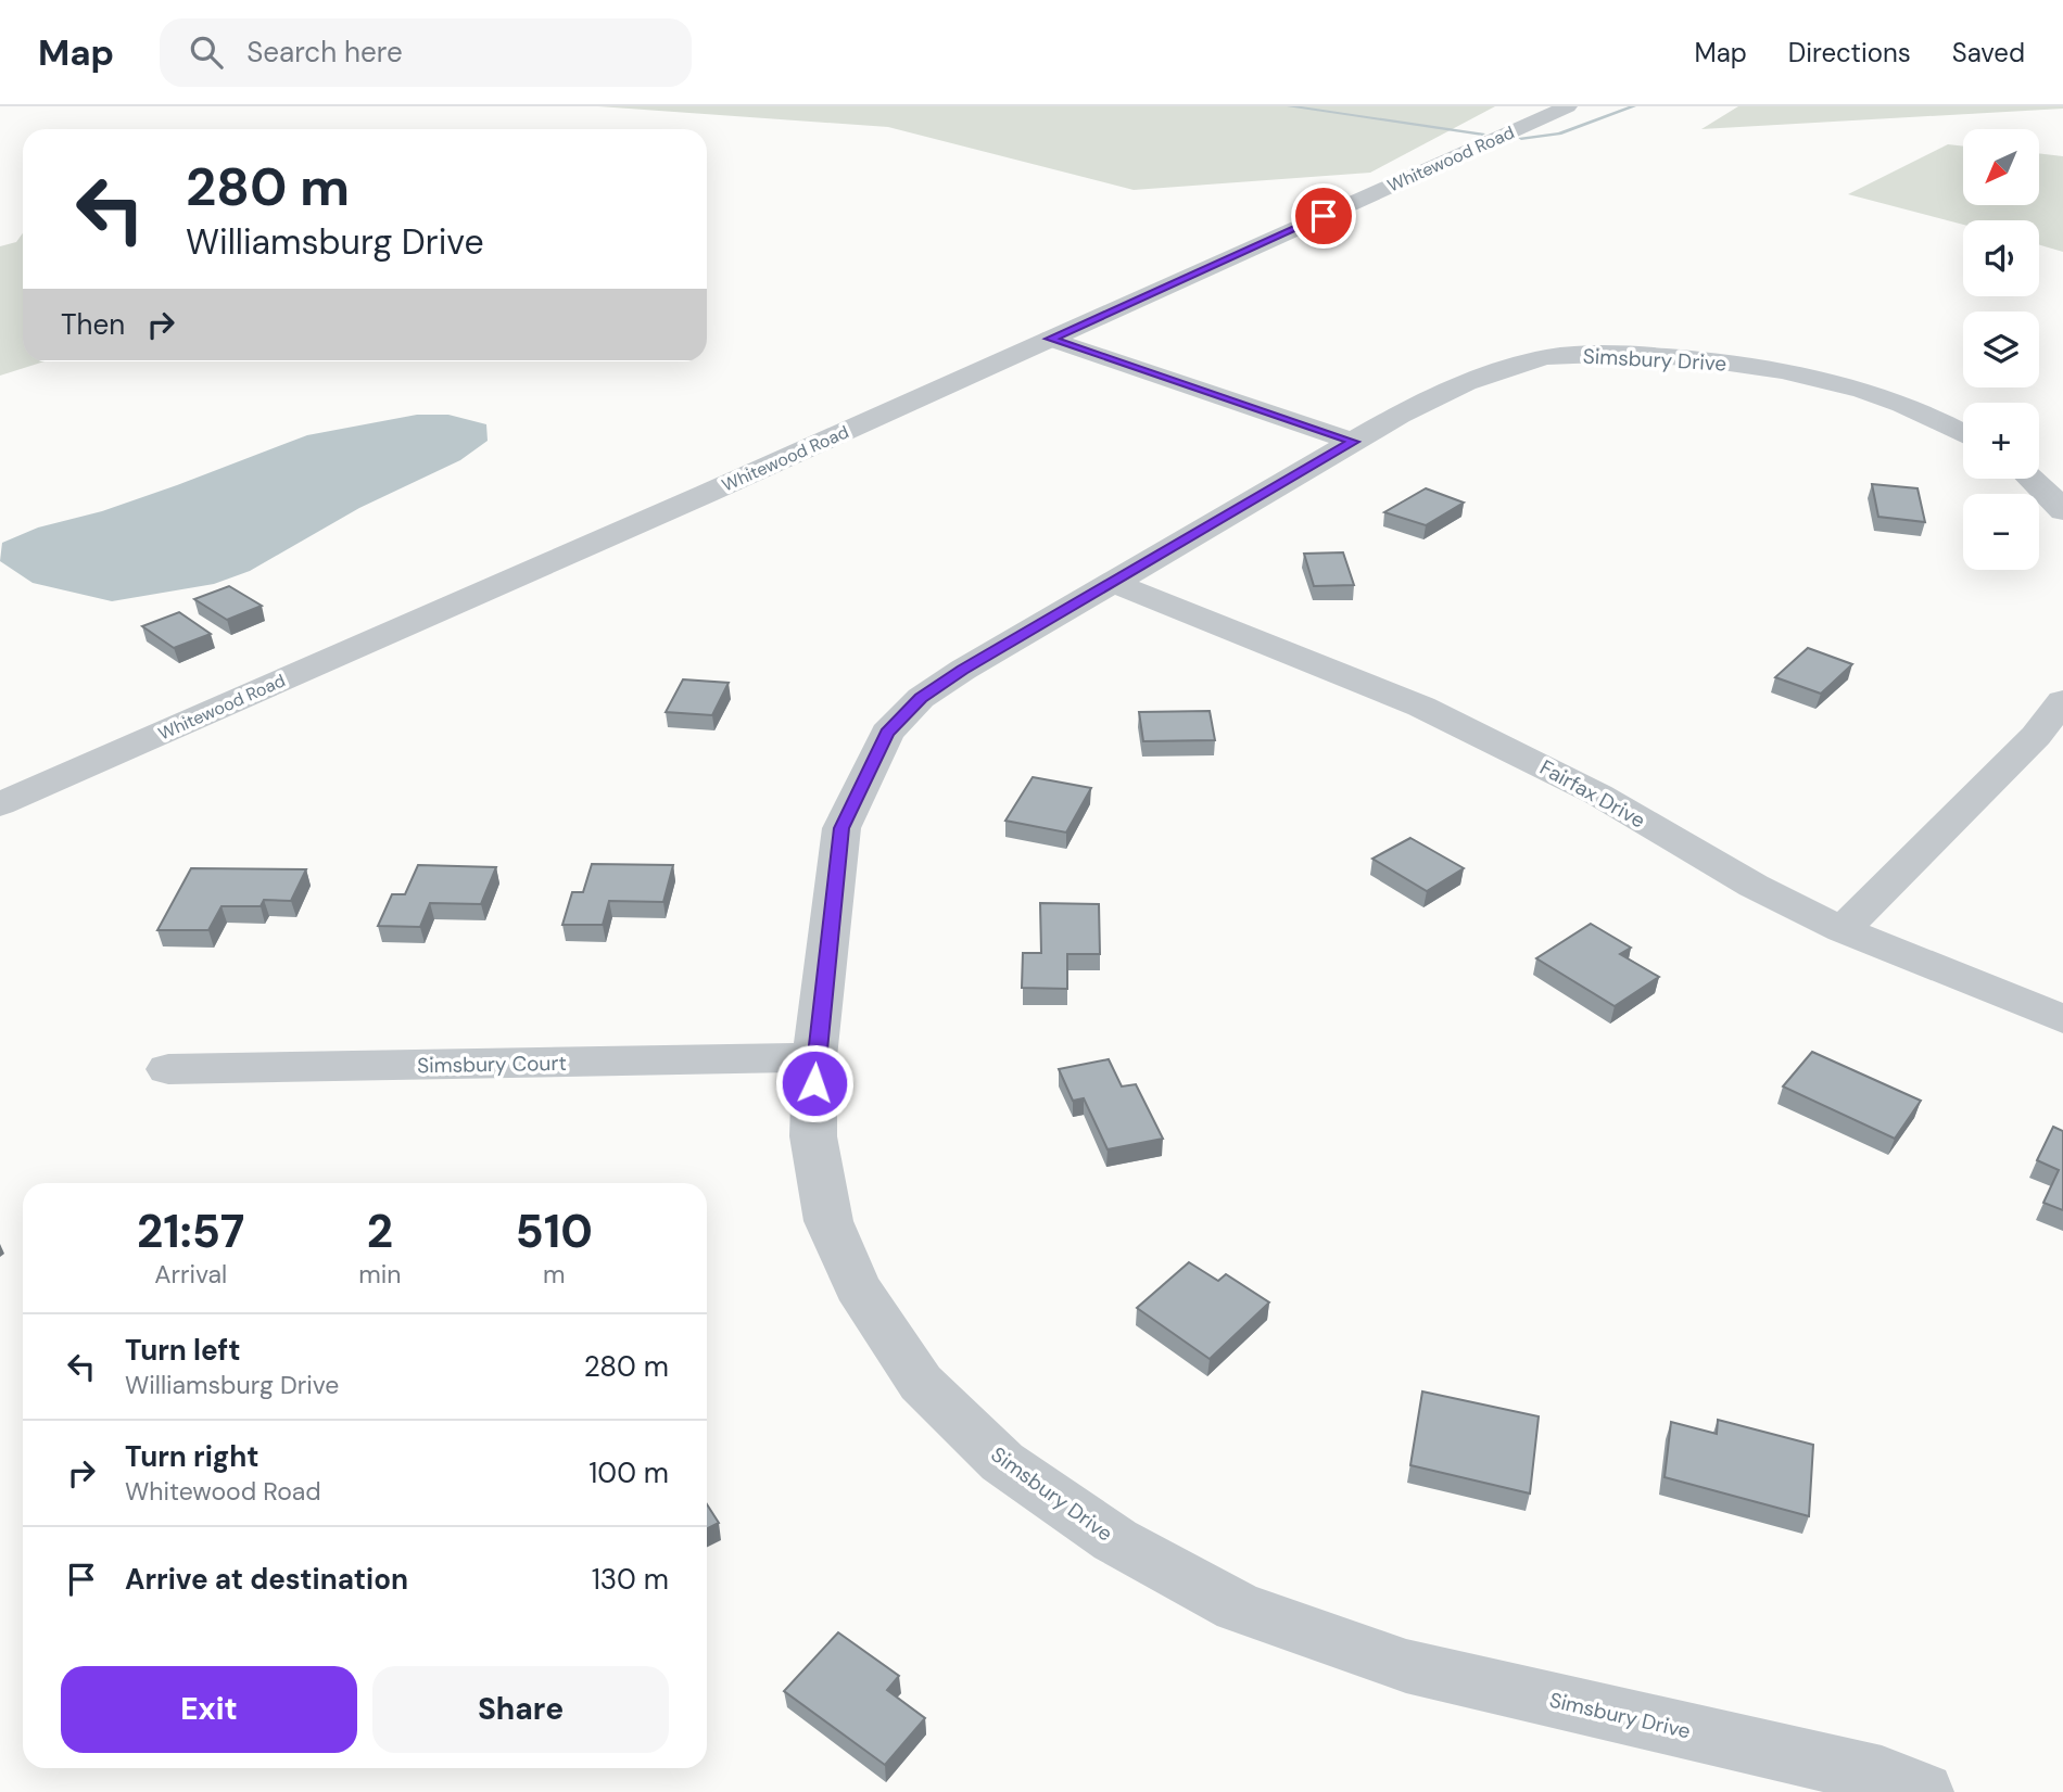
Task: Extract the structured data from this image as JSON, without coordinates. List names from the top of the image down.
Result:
{
  "streets": {
    "street": [
      "Whitewood Road",
      "Simsbury Drive",
      "Fairfax Drive",
      "Simsbury Court"
    ]
  },
  "crossings": [
    ["Simsbury Drive", "Fairfax Drive"],
    ["Simsbury Drive", "Simsbury Court"]
  ],
  "north": "bottom left",
  "page": {
    "header": "Map",
    "search": "Search here",
    "nav": ["Map", "Directions", "Saved"],
    "map_buttons": ["+", "−"],
    "turn": ["280 m", "Williamsburg Drive"],
    "then": "Then",
    "eta": [
      "21:57",
      "Arrival",
      "2",
      "min",
      "510",
      "m"
    ],
    "list": [
      {
        "name": "Turn left",
        "note": "Williamsburg Drive",
        "value": "280 m"
      },
      {
        "name": "Turn right",
        "note": "Whitewood Road",
        "value": "100 m"
      },
      {
        "name": "Arrive at destination",
        "value": "130 m"
      }
    ],
    "buttons": ["Exit", "Share"]
  }
}
